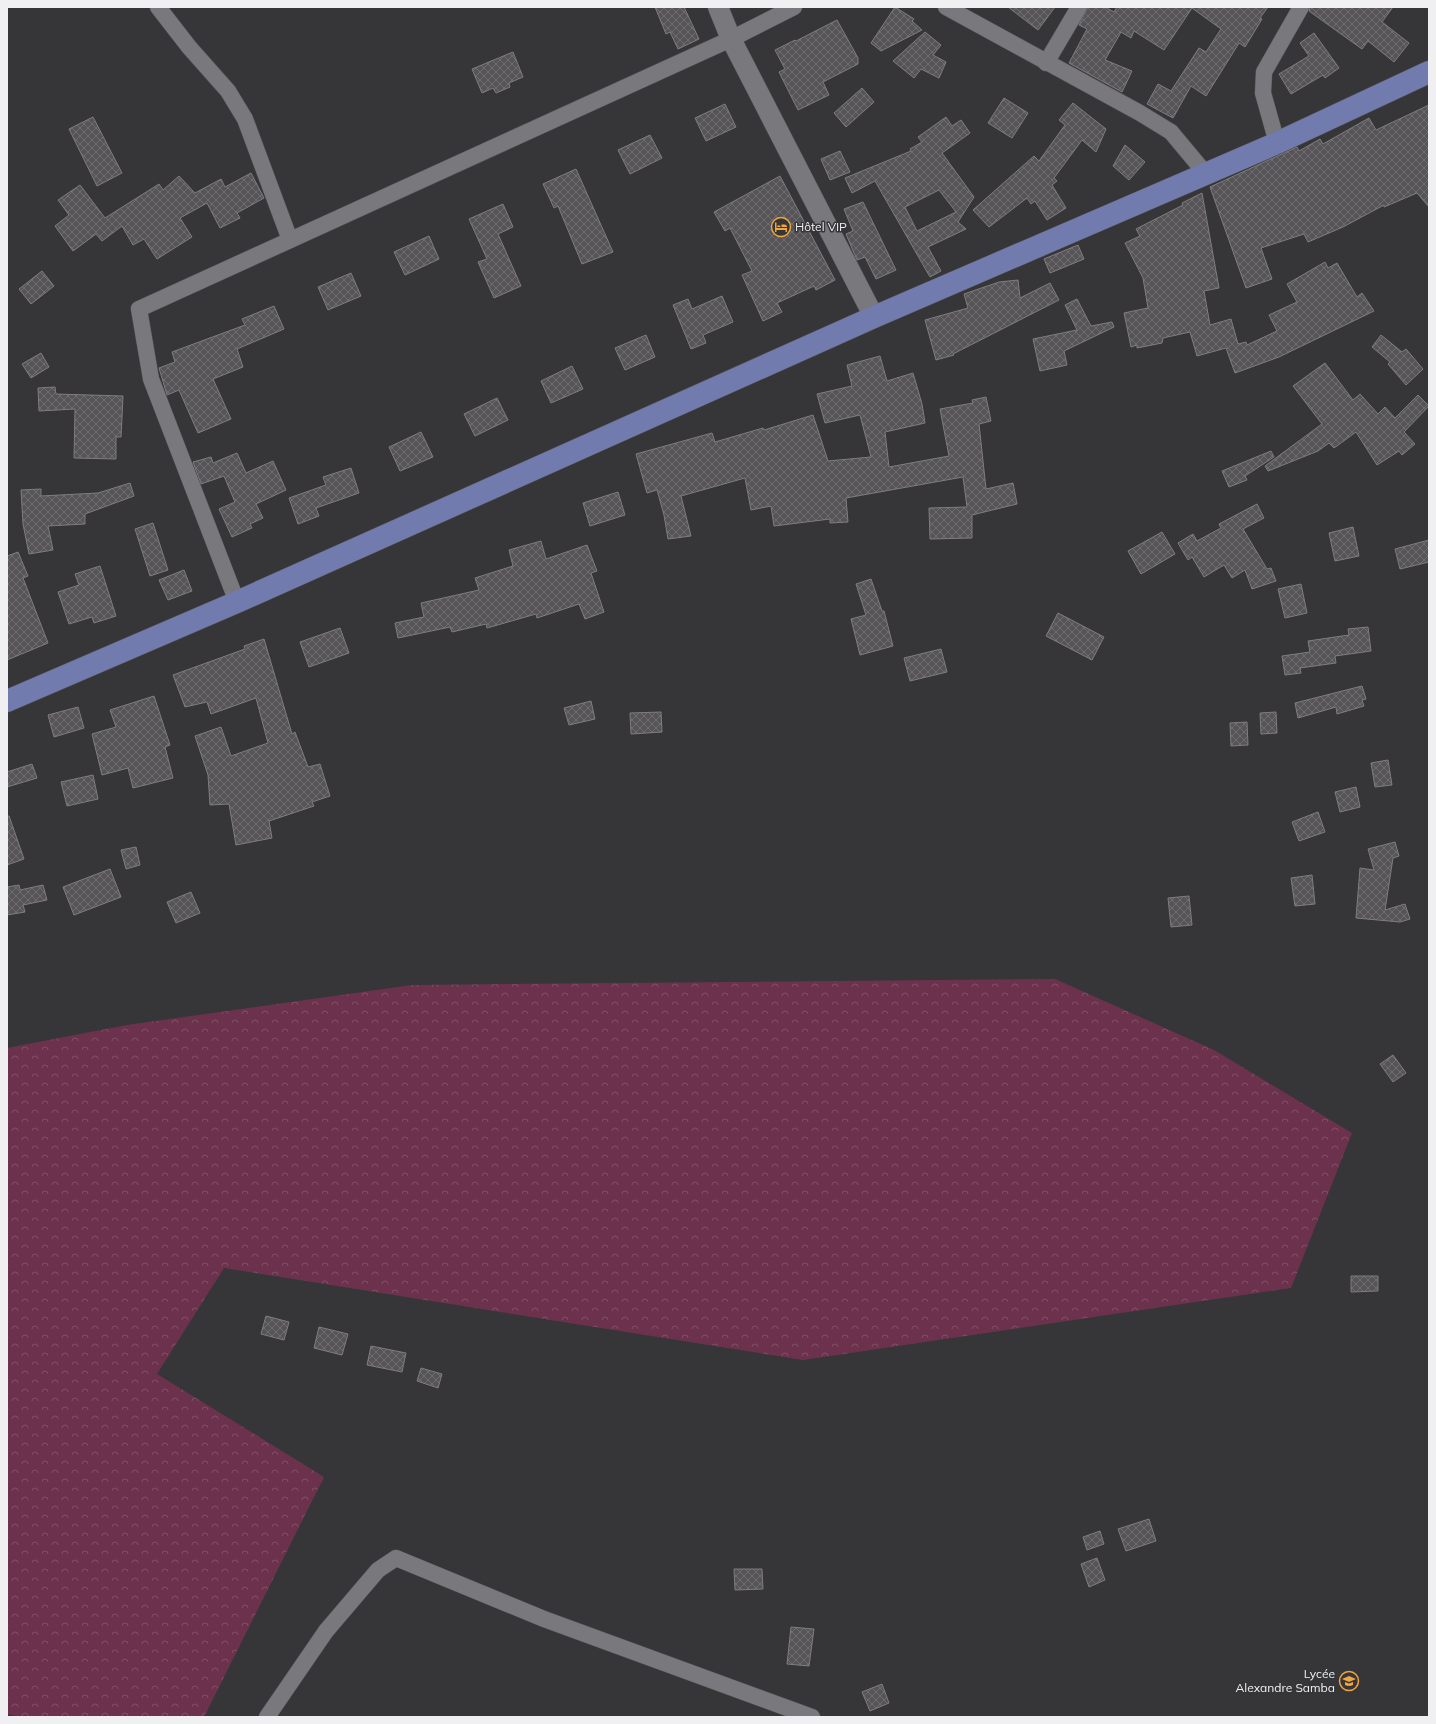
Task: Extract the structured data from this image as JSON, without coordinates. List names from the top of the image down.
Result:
{
  "places": {
    "hotel": ["Hôtel VIP"],
    "school or university": ["Lycée Alexandre Samba"]
  }
}
